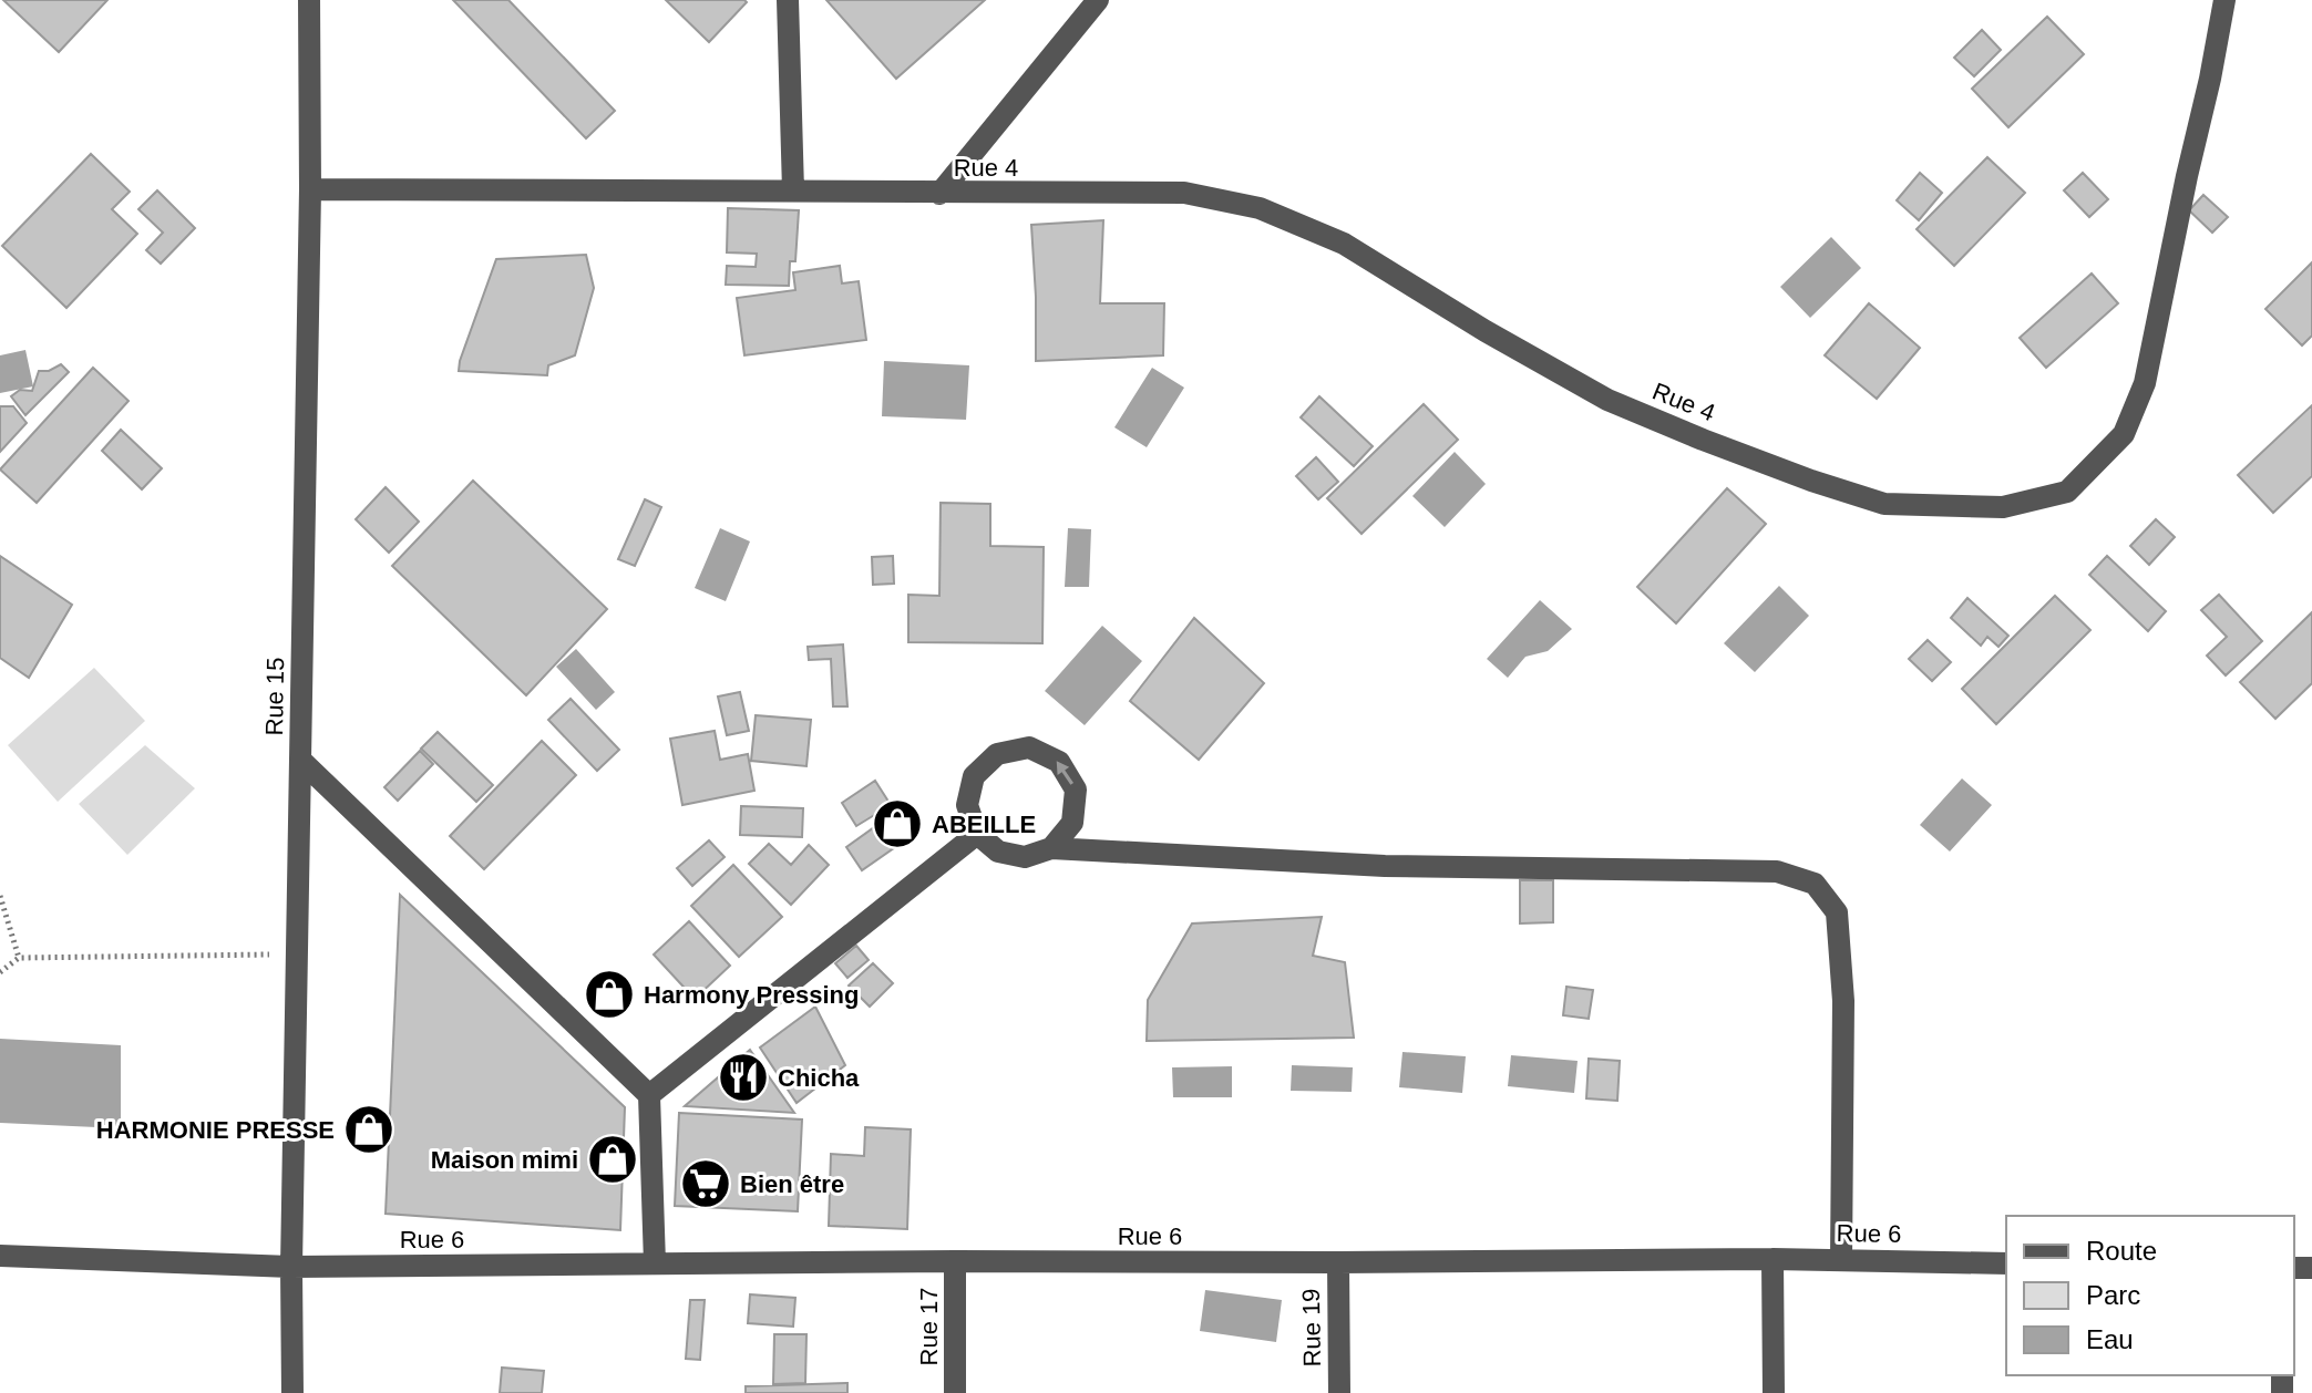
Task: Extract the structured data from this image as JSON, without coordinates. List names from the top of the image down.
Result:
{
  "streets": {
    "street": [
      "Rue 4",
      "Rue 15",
      "Rue 6",
      "Rue 17",
      "Rue 19"
    ]
  },
  "crossings": [
    ["Rue 4", "Rue 15"],
    ["Rue 15", "Rue 6"],
    ["Rue 6", "Rue 17"],
    ["Rue 6", "Rue 19"]
  ],
  "places": {
    "shop": [
      "ABEILLE",
      "Harmony Pressing",
      "HARMONIE PRESSE",
      "Maison mimi"
    ],
    "restaurant": ["Chicha"],
    "supermarket": ["Bien être"]
  },
  "legend": ["Route", "Parc", "Eau"]
}
